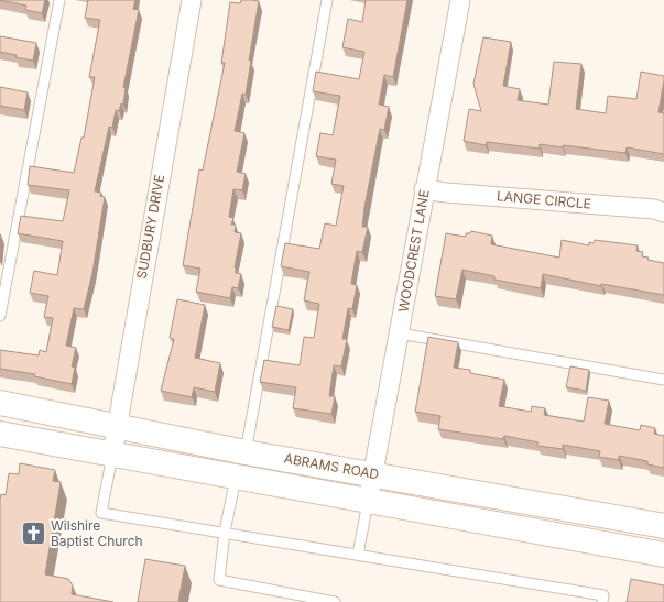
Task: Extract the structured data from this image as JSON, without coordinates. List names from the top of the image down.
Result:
{
  "streets": {
    "main road": ["ABRAMS ROAD"],
    "street": ["LANGE CIRCLE", "SUDBURY DRIVE", "WOODCREST LANE"]
  },
  "crossings": [
    ["LANGE CIRCLE", "WOODCREST LANE"],
    ["SUDBURY DRIVE", "ABRAMS ROAD"],
    ["WOODCREST LANE", "ABRAMS ROAD"]
  ],
  "places": {
    "church": ["Wilshire Baptist Church"]
  }
}
